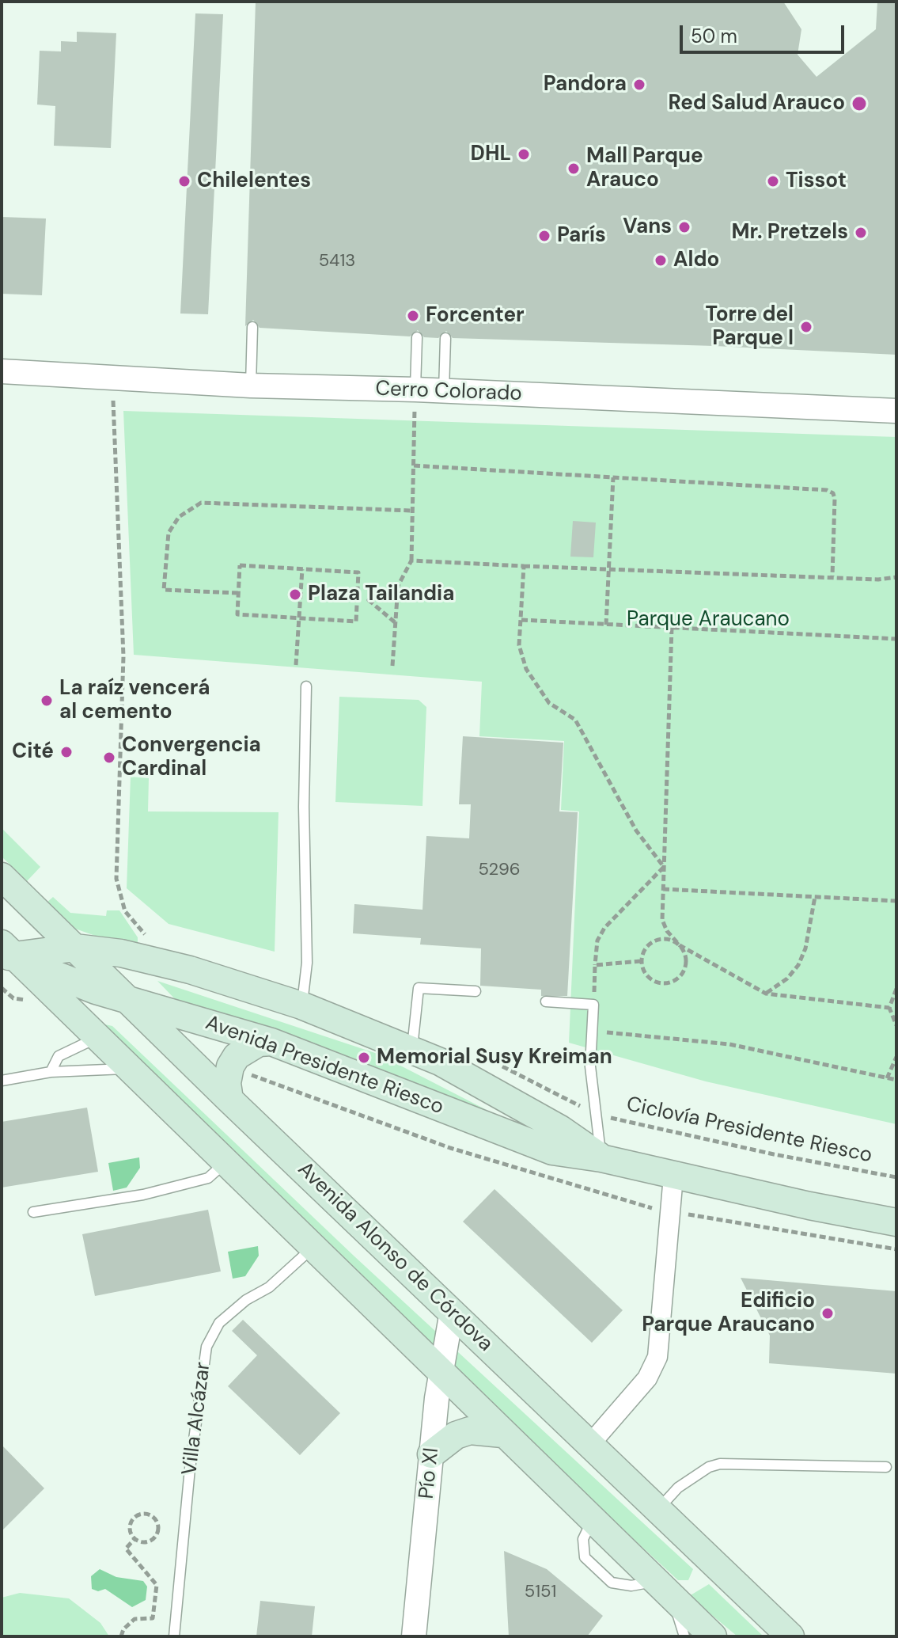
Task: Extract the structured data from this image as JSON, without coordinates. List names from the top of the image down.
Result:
{
  "streets": {
    "main road": ["Avenida Presidente Riesco", "Avenida Alonso de Córdova"],
    "street": ["Cerro Colorado", "Pío XI"],
    "lane": ["Villa Alcázar"],
    "path": ["Ciclovía Presidente Riesco"]
  },
  "crossings": [
    ["Avenida Presidente Riesco", "Avenida Alonso de Córdova"],
    ["Avenida Alonso de Córdova", "Pío XI"]
  ],
  "parks": ["Parque Araucano"],
  "places": [
    "Pandora",
    "Red Salud Arauco",
    "DHL",
    "Mall Parque Arauco",
    "Chilelentes",
    "Tissot",
    "Vans",
    "Mr. Pretzels",
    "París",
    "Aldo",
    "Forcenter",
    "Torre del Parque I",
    "Plaza Tailandia",
    "La raíz vencerá al cemento",
    "Cité",
    "Convergencia Cardinal",
    "Memorial Susy Kreiman",
    "Edificio Parque Araucano"
  ],
  "house_numbers": ["5413", "5296", "5151"],
  "scale_bar": "50 m"
}
